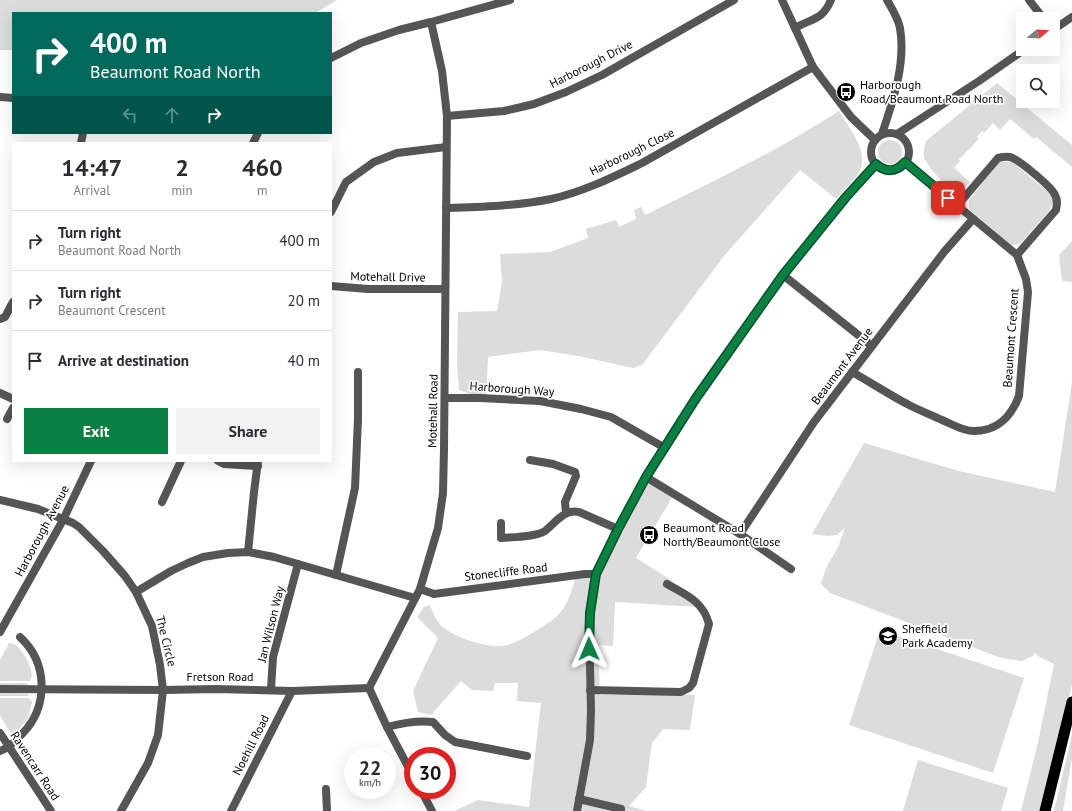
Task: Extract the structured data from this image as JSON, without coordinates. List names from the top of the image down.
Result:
{
  "streets": {
    "street": [
      "Harborough Drive",
      "Harborough Close",
      "Motehall Drive",
      "Beaumont Crescent",
      "Beaumont Avenue",
      "Harborough Way",
      "Motehall Road",
      "Harborough Avenue",
      "Stonecliffe Road",
      "Jan Wilson Way",
      "The Circle",
      "Fretson Road",
      "Noehill Road",
      "Ravencarr Road"
    ]
  },
  "crossings": [
    ["Harborough Drive", "Motehall Road"],
    ["Harborough Close", "Motehall Road"],
    ["Motehall Drive", "Motehall Road"],
    ["Beaumont Crescent", "Beaumont Avenue"],
    ["Harborough Way", "Motehall Road"],
    ["Motehall Road", "Stonecliffe Road"],
    ["Motehall Road", "Fretson Road"],
    ["Harborough Avenue", "The Circle"],
    ["Jan Wilson Way", "Fretson Road"],
    ["The Circle", "Fretson Road"],
    ["Fretson Road", "Noehill Road"]
  ],
  "places": {
    "bus stop": ["Harborough Road/Beaumont Road North", "Beaumont Road North/Beaumont Close"],
    "school or university": ["Sheffield Park Academy"]
  },
  "north": "right",
  "page": {
    "turn": ["400 m", "Beaumont Road North"],
    "eta": [
      "14:47",
      "Arrival",
      "2",
      "min",
      "460",
      "m"
    ],
    "list": [
      {
        "name": "Turn right",
        "note": "Beaumont Road North",
        "value": "400 m"
      },
      {
        "name": "Turn right",
        "note": "Beaumont Crescent",
        "value": "20 m"
      },
      {
        "name": "Arrive at destination",
        "value": "40 m"
      }
    ],
    "buttons": ["Exit", "Share"],
    "speed": "22 km/h",
    "limit": "30"
  }
}
